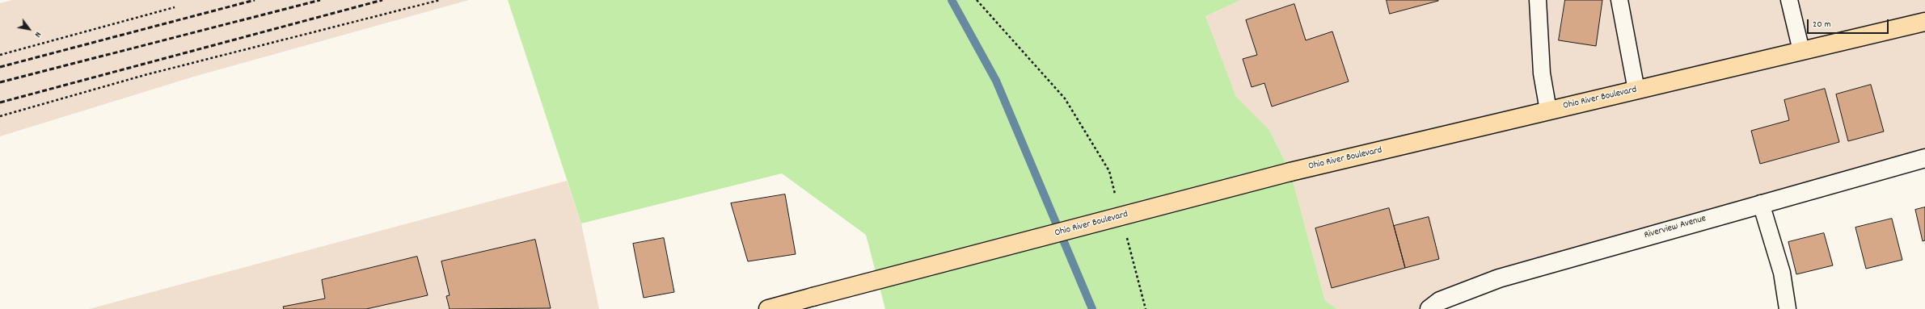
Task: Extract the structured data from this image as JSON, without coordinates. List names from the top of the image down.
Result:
{
  "streets": {
    "highway": ["Ohio River Boulevard"],
    "street": ["Riverview Avenue"]
  },
  "scale_bar": "20 m",
  "north": "bottom right"
}
